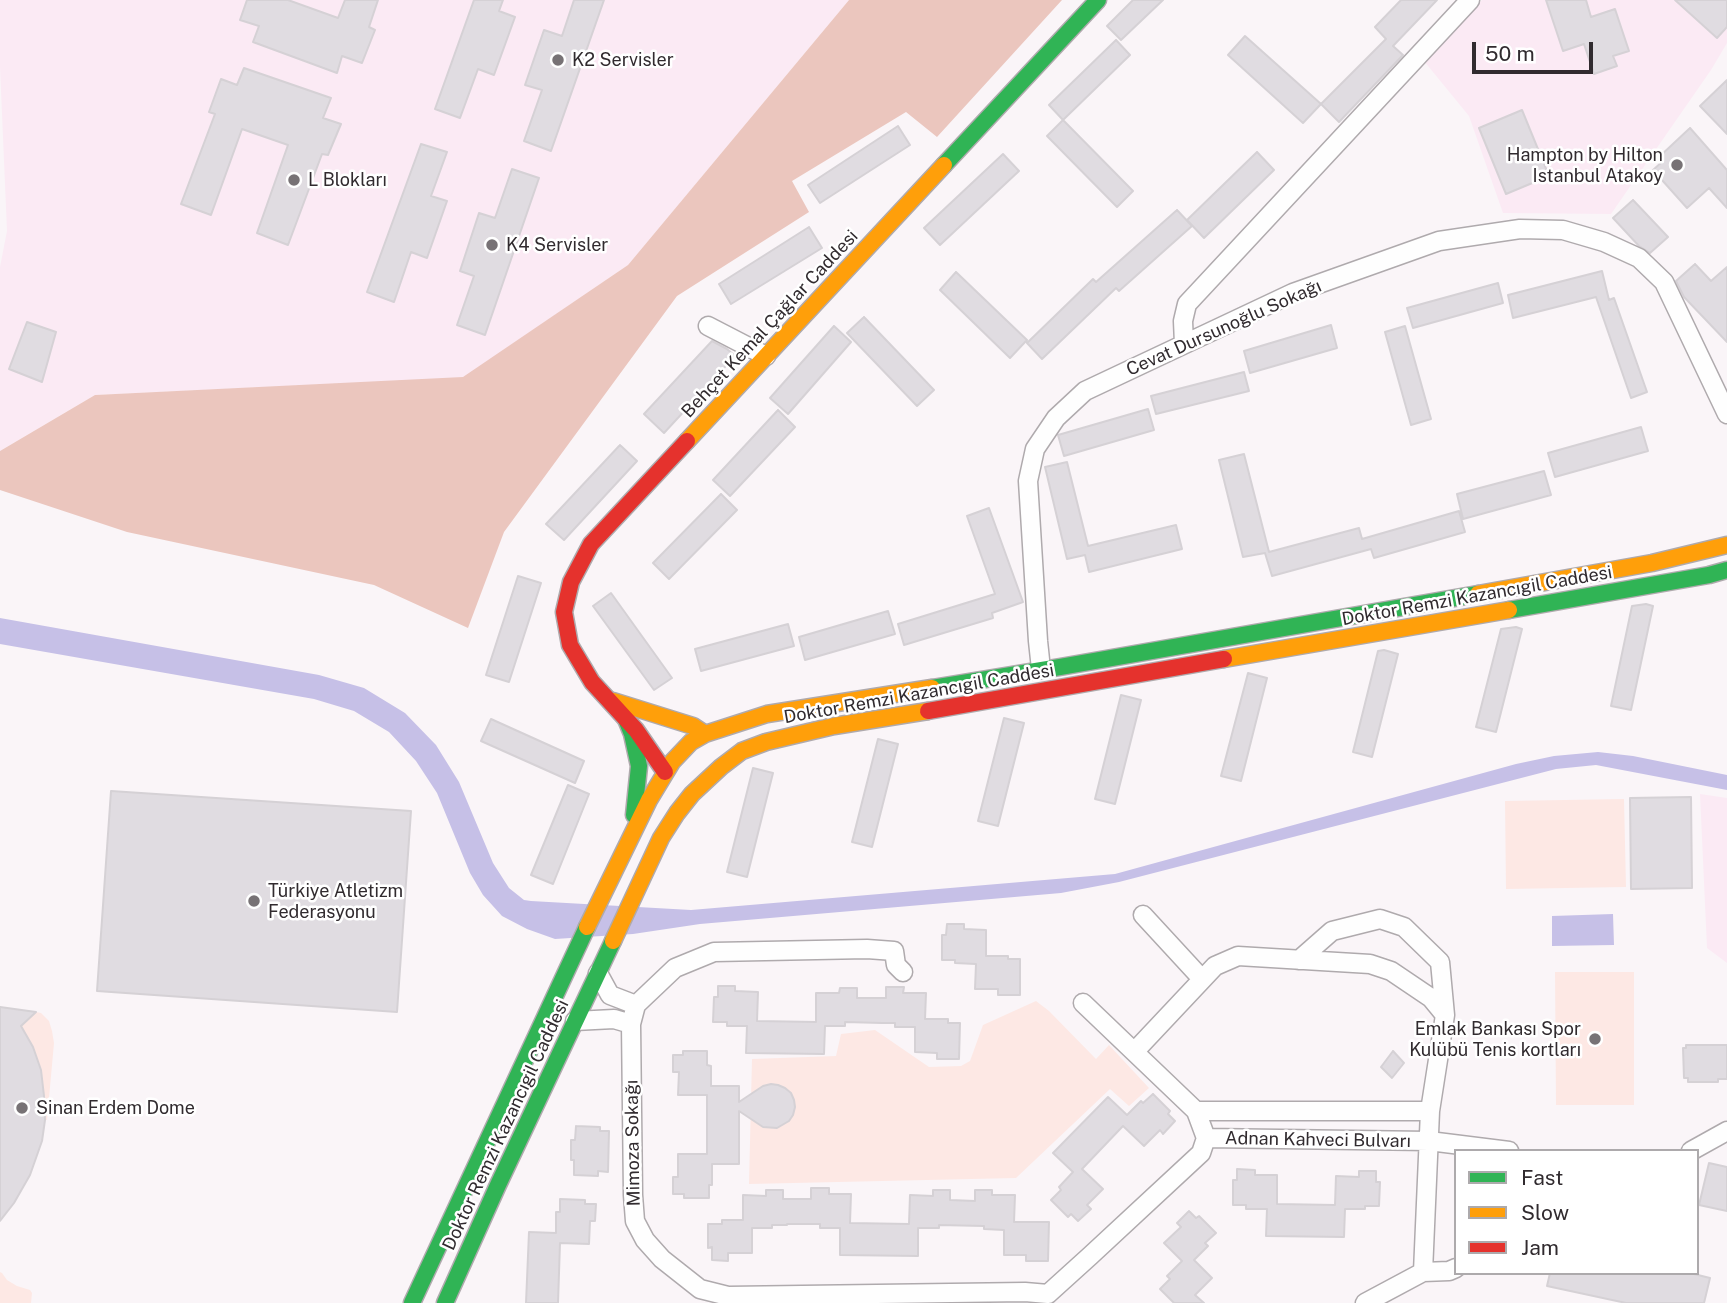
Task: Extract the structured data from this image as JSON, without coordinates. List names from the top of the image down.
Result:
{
  "streets": {
    "main road": ["Behçet Kemal Çağlar Caddesi", "Doktor Remzi Kazancıgil Caddesi"],
    "street": ["Cevat Dursunoğlu Sokağı", "Adnan Kahveci Bulvarı", "Mimoza Sokağı"]
  },
  "crossings": [
    ["Behçet Kemal Çağlar Caddesi", "Doktor Remzi Kazancıgil Caddesi"],
    ["Cevat Dursunoğlu Sokağı", "Doktor Remzi Kazancıgil Caddesi"]
  ],
  "places": [
    "K2 Servisler",
    "Hampton by Hilton Istanbul Atakoy",
    "L Blokları",
    "K4 Servisler",
    "Türkiye Atletizm Federasyonu",
    "Emlak Bankası Spor Kulübü Tenis kortları",
    "Sinan Erdem Dome"
  ],
  "legend": ["Fast", "Slow", "Jam"],
  "scale_bar": "50 m"
}
